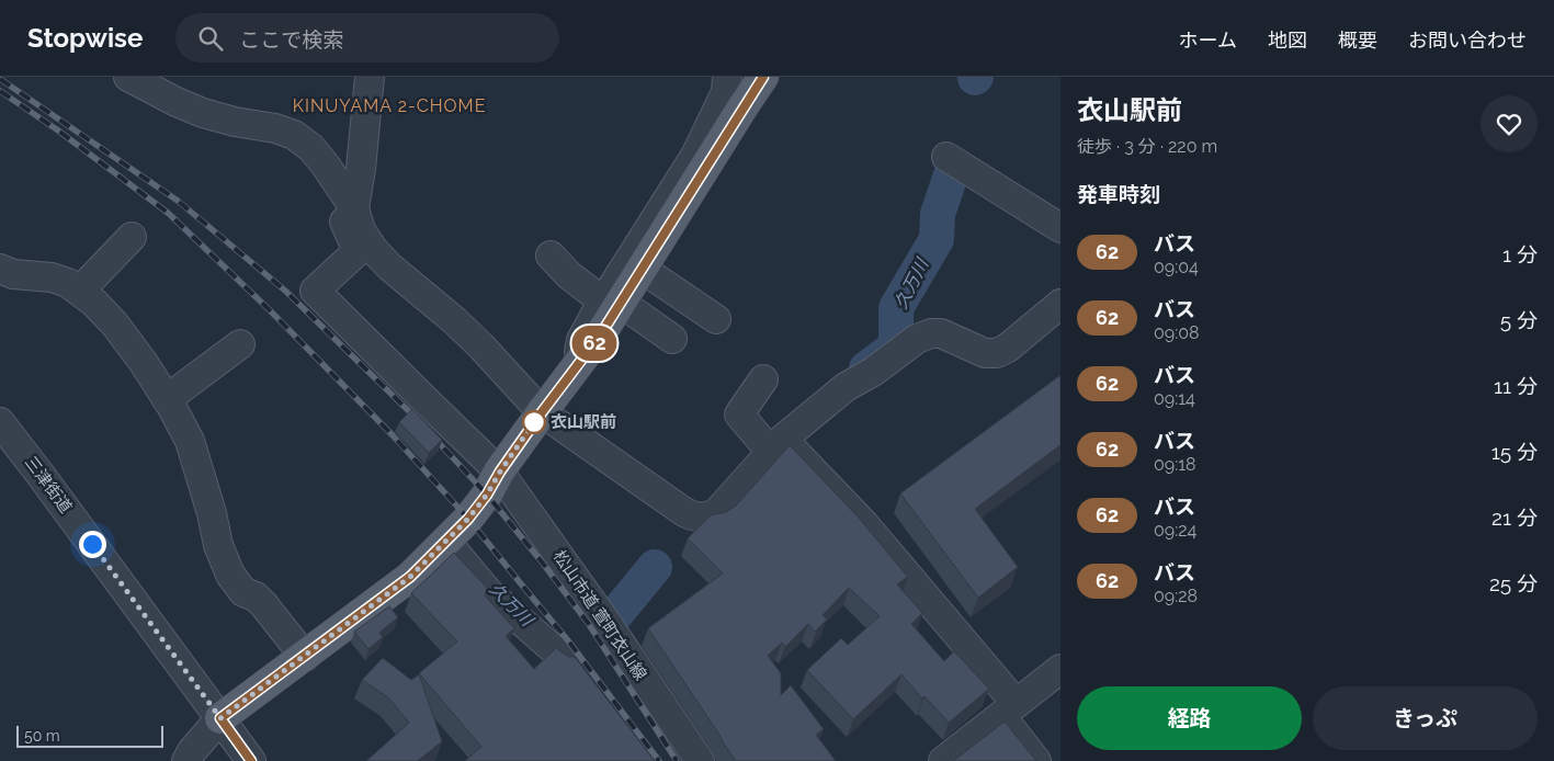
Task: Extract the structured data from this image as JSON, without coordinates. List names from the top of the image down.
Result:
{
  "streets": {
    "street": ["三津街道", "松山市道 萱町衣山線"]
  },
  "districts": ["KINUYAMA 2-CHOME"],
  "water": ["久万川"],
  "places": ["衣山駅前"],
  "lines": ["bus line 62"],
  "scale_bar": "50 m",
  "page": {
    "header": "Stopwise",
    "search": "ここで検索",
    "nav": [
      "ホーム",
      "地図",
      "概要",
      "お問い合わせ"
    ],
    "on_map": "62",
    "heading": [
      ["衣山駅前", "徒歩 · 3 分 · 220 m"],
      "発車時刻"
    ],
    "list": [
      {
        "mark": "62",
        "name": "バス",
        "note": "09:04",
        "value": "1 分"
      },
      {
        "mark": "62",
        "name": "バス",
        "note": "09:08",
        "value": "5 分"
      },
      {
        "mark": "62",
        "name": "バス",
        "note": "09:14",
        "value": "11 分"
      },
      {
        "mark": "62",
        "name": "バス",
        "note": "09:18",
        "value": "15 分"
      },
      {
        "mark": "62",
        "name": "バス",
        "note": "09:24",
        "value": "21 分"
      },
      {
        "mark": "62",
        "name": "バス",
        "note": "09:28",
        "value": "25 分"
      }
    ],
    "buttons": ["経路", "きっぷ"],
    "scale": "50 m"
  }
}
